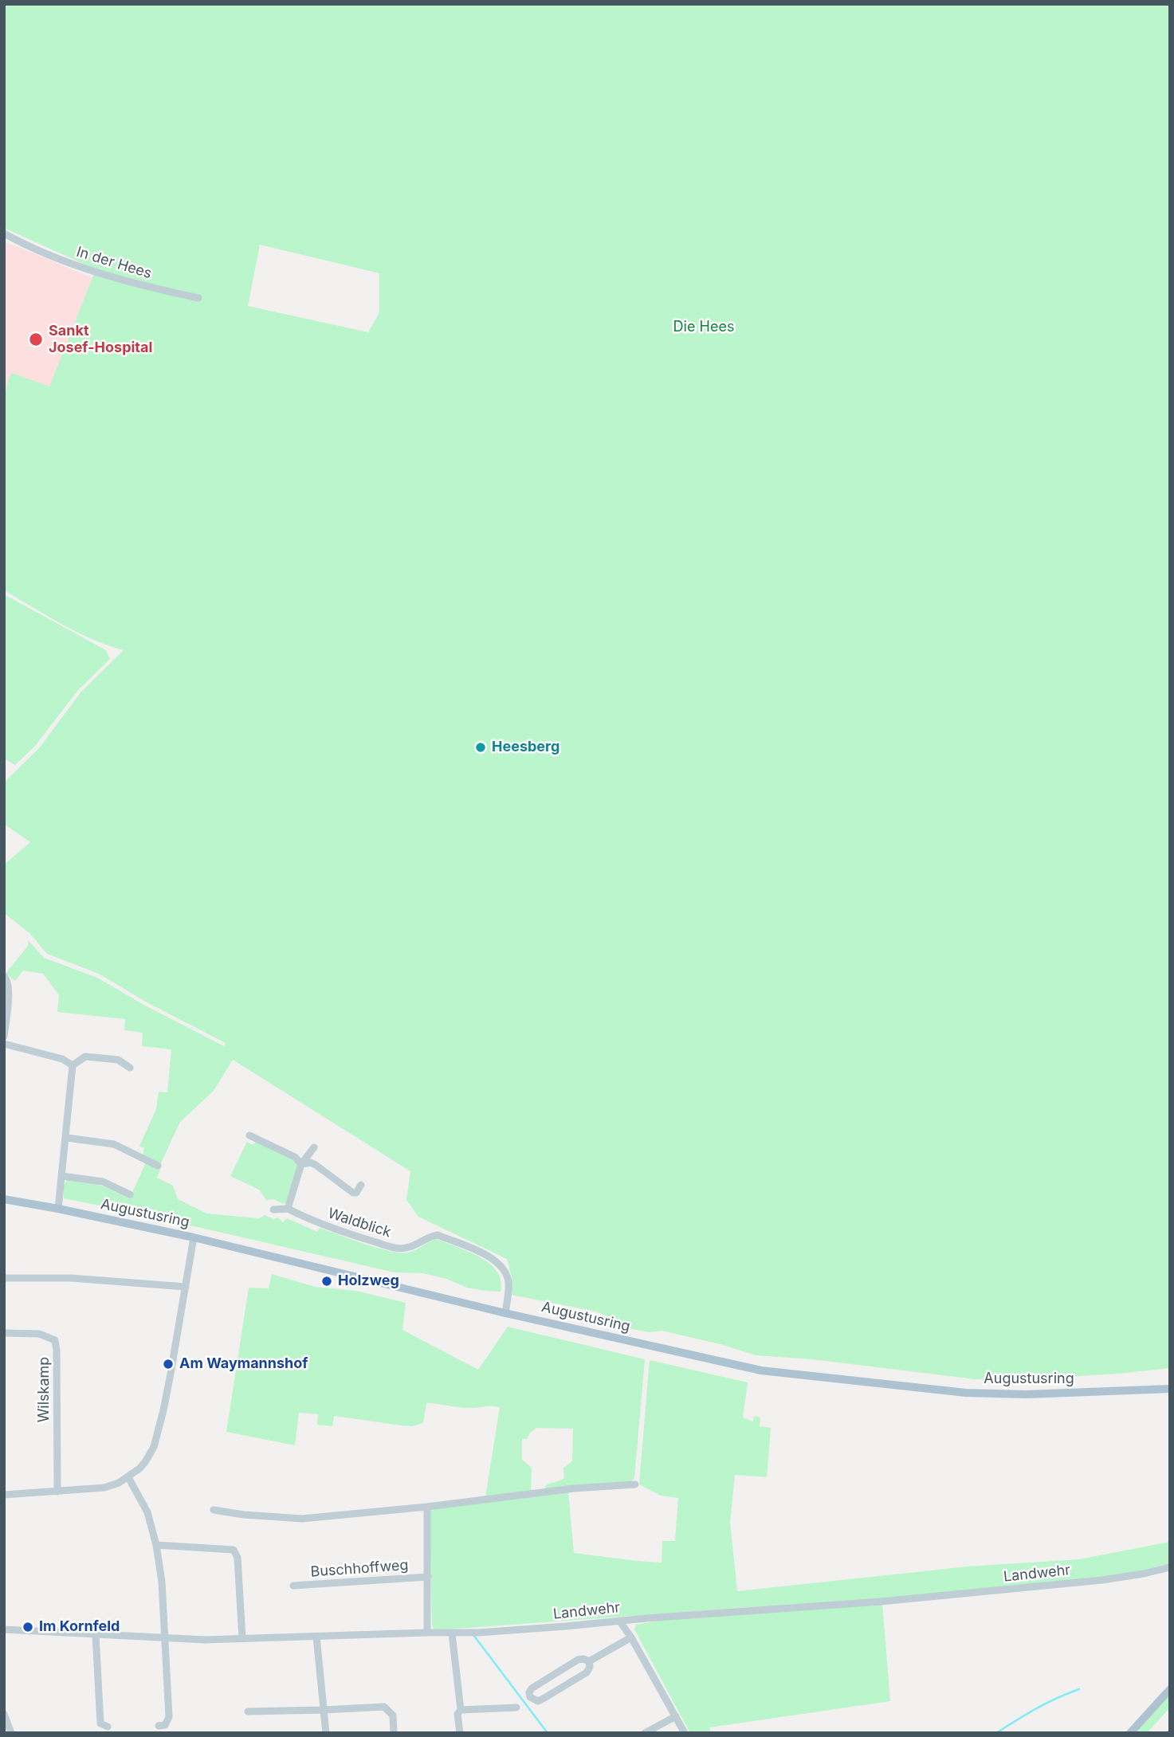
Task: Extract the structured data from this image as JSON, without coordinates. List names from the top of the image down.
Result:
{
  "streets": {
    "main road": ["Augustusring"],
    "street": [
      "In der Hees",
      "Waldblick",
      "Wilskamp",
      "Buschhoffweg",
      "Landwehr"
    ]
  },
  "crossings": [
    ["Augustusring", "Waldblick"]
  ],
  "parks": ["Die Hees"],
  "places": [
    "Sankt Josef-Hospital",
    "Heesberg",
    "Holzweg",
    "Am Waymannshof",
    "Im Kornfeld"
  ]
}
